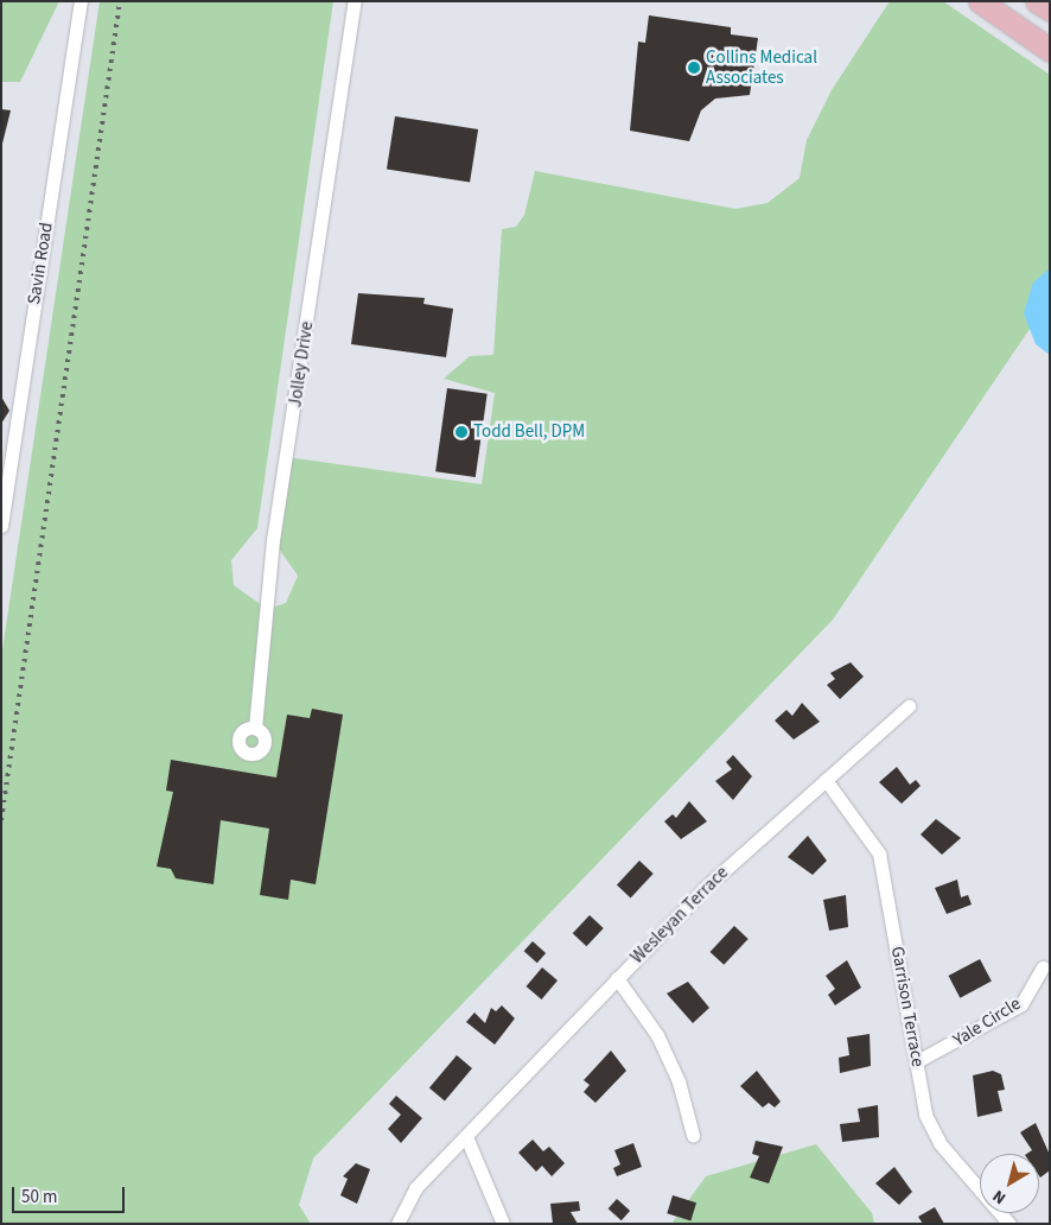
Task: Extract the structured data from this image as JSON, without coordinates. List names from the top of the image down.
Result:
{
  "streets": {
    "street": [
      "Savin Road",
      "Jolley Drive",
      "Wesleyan Terrace",
      "Garrison Terrace",
      "Yale Circle"
    ]
  },
  "crossings": [
    ["Wesleyan Terrace", "Garrison Terrace"],
    ["Garrison Terrace", "Yale Circle"]
  ],
  "places": ["Collins Medical Associates", "Todd Bell, DPM"],
  "scale_bar": "50 m",
  "north": "bottom left"
}
